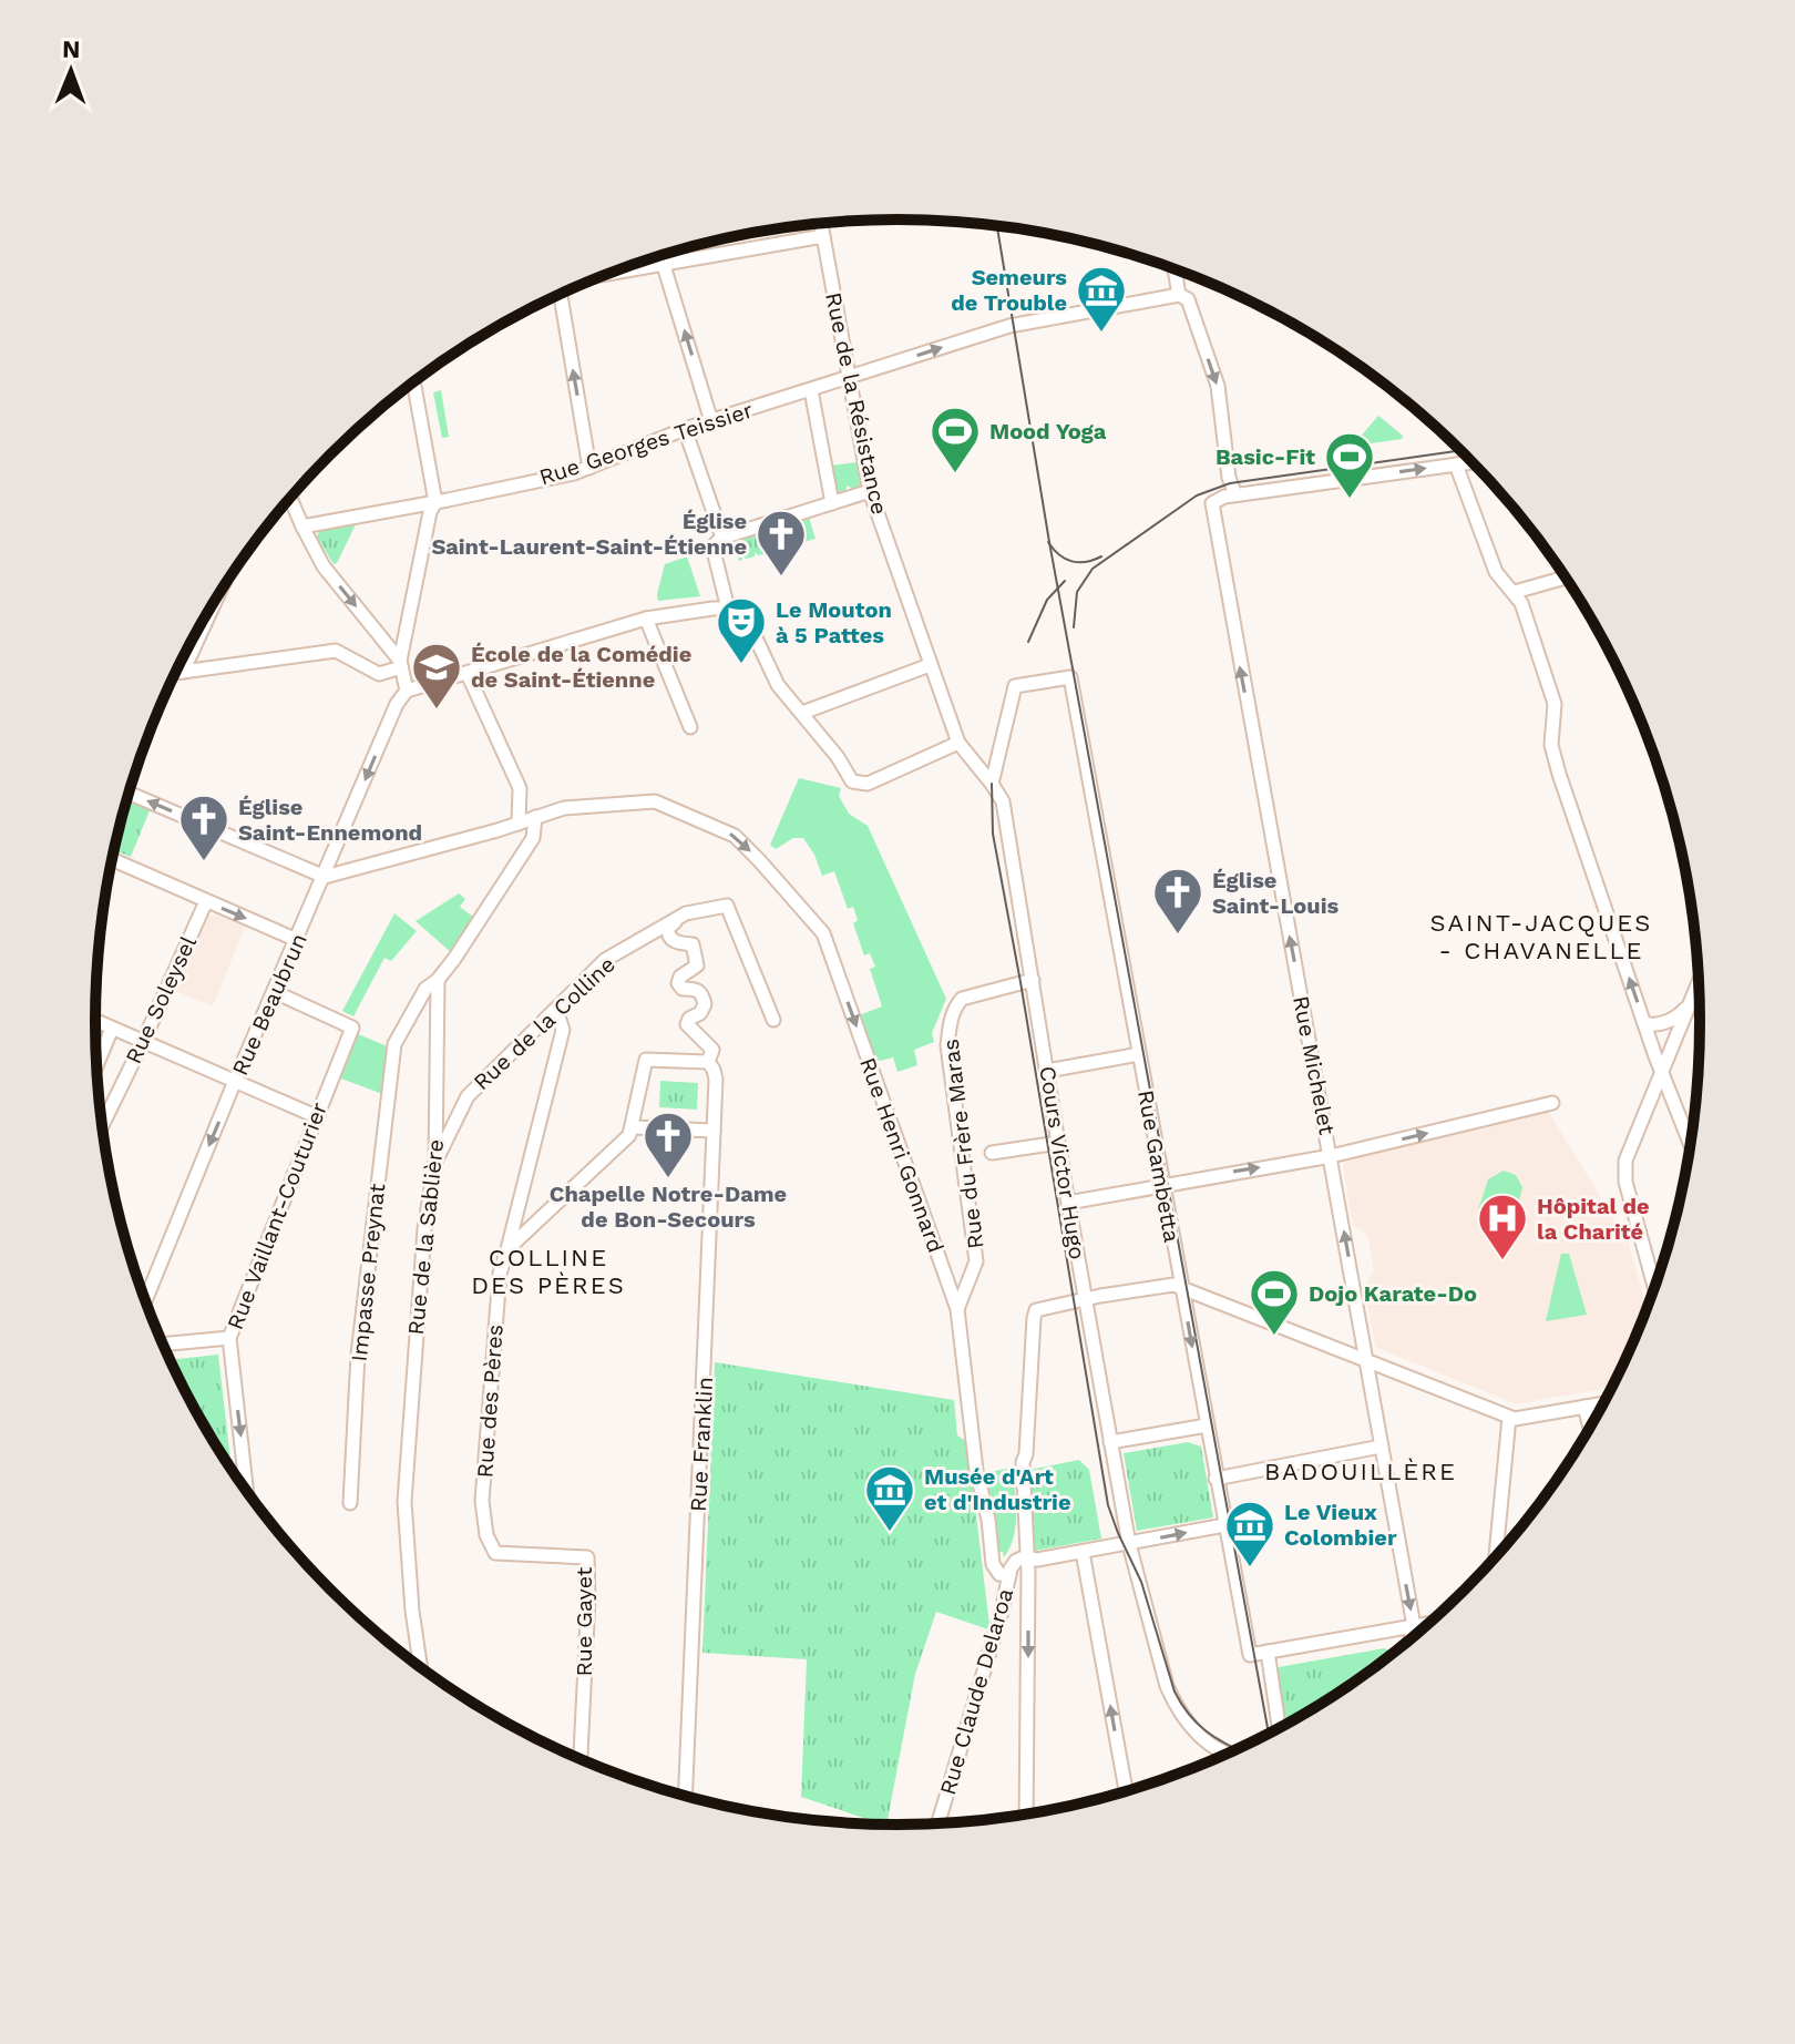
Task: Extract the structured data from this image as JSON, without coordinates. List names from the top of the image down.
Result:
{
  "streets": {
    "street": [
      "Rue de la Résistance",
      "Rue Georges Teissier",
      "Rue Soleysel",
      "Rue Beaubrun",
      "Rue de la Colline",
      "Rue Michelet",
      "Rue du Frère Maras",
      "Rue Henri Gonnard",
      "Cours Victor Hugo",
      "Rue Gambetta",
      "Rue Vaillant-Couturier",
      "Rue de la Sablière",
      "Impasse Preynat",
      "Rue des Pères",
      "Rue Franklin",
      "Rue Gayet",
      "Rue Claude Delaroa"
    ]
  },
  "crossings": [
    ["Rue de la Résistance", "Rue Georges Teissier"],
    ["Rue de la Résistance", "Cours Victor Hugo"],
    ["Rue de la Résistance", "Rue Gambetta"],
    ["Rue Beaubrun", "Rue Henri Gonnard"],
    ["Rue Beaubrun", "Rue Vaillant-Couturier"],
    ["Rue de la Colline", "Rue de la Sablière"],
    ["Rue de la Colline", "Rue des Pères"],
    ["Rue du Frère Maras", "Rue Henri Gonnard"],
    ["Rue du Frère Maras", "Cours Victor Hugo"],
    ["Rue Henri Gonnard", "Rue Claude Delaroa"],
    ["Cours Victor Hugo", "Rue Gambetta"],
    ["Rue de la Sablière", "Impasse Preynat"],
    ["Rue des Pères", "Rue Gayet"]
  ],
  "one_way": ["Rue Georges Teissier", "Rue Beaubrun", "Rue Henri Gonnard"],
  "districts": ["SAINT-JACQUES - CHAVANELLE", "COLLINE DES PÈRES", "BADOUILLÈRE"],
  "places": {
    "museum": ["Semeurs de Trouble", "Musée d'Art et d'Industrie", "Le Vieux Colombier"],
    "sports": ["Mood Yoga", "Basic-Fit", "Dojo Karate-Do"],
    "church": [
      "Église Saint-Laurent-Saint-Étienne",
      "Église Saint-Ennemond",
      "Église Saint-Louis",
      "Chapelle Notre-Dame de Bon-Secours"
    ],
    "theatre": ["Le Mouton à 5 Pattes"],
    "school or university": ["École de la Comédie de Saint-Étienne"],
    "hospital": ["Hôpital de la Charité"]
  },
  "north": "top"
}
